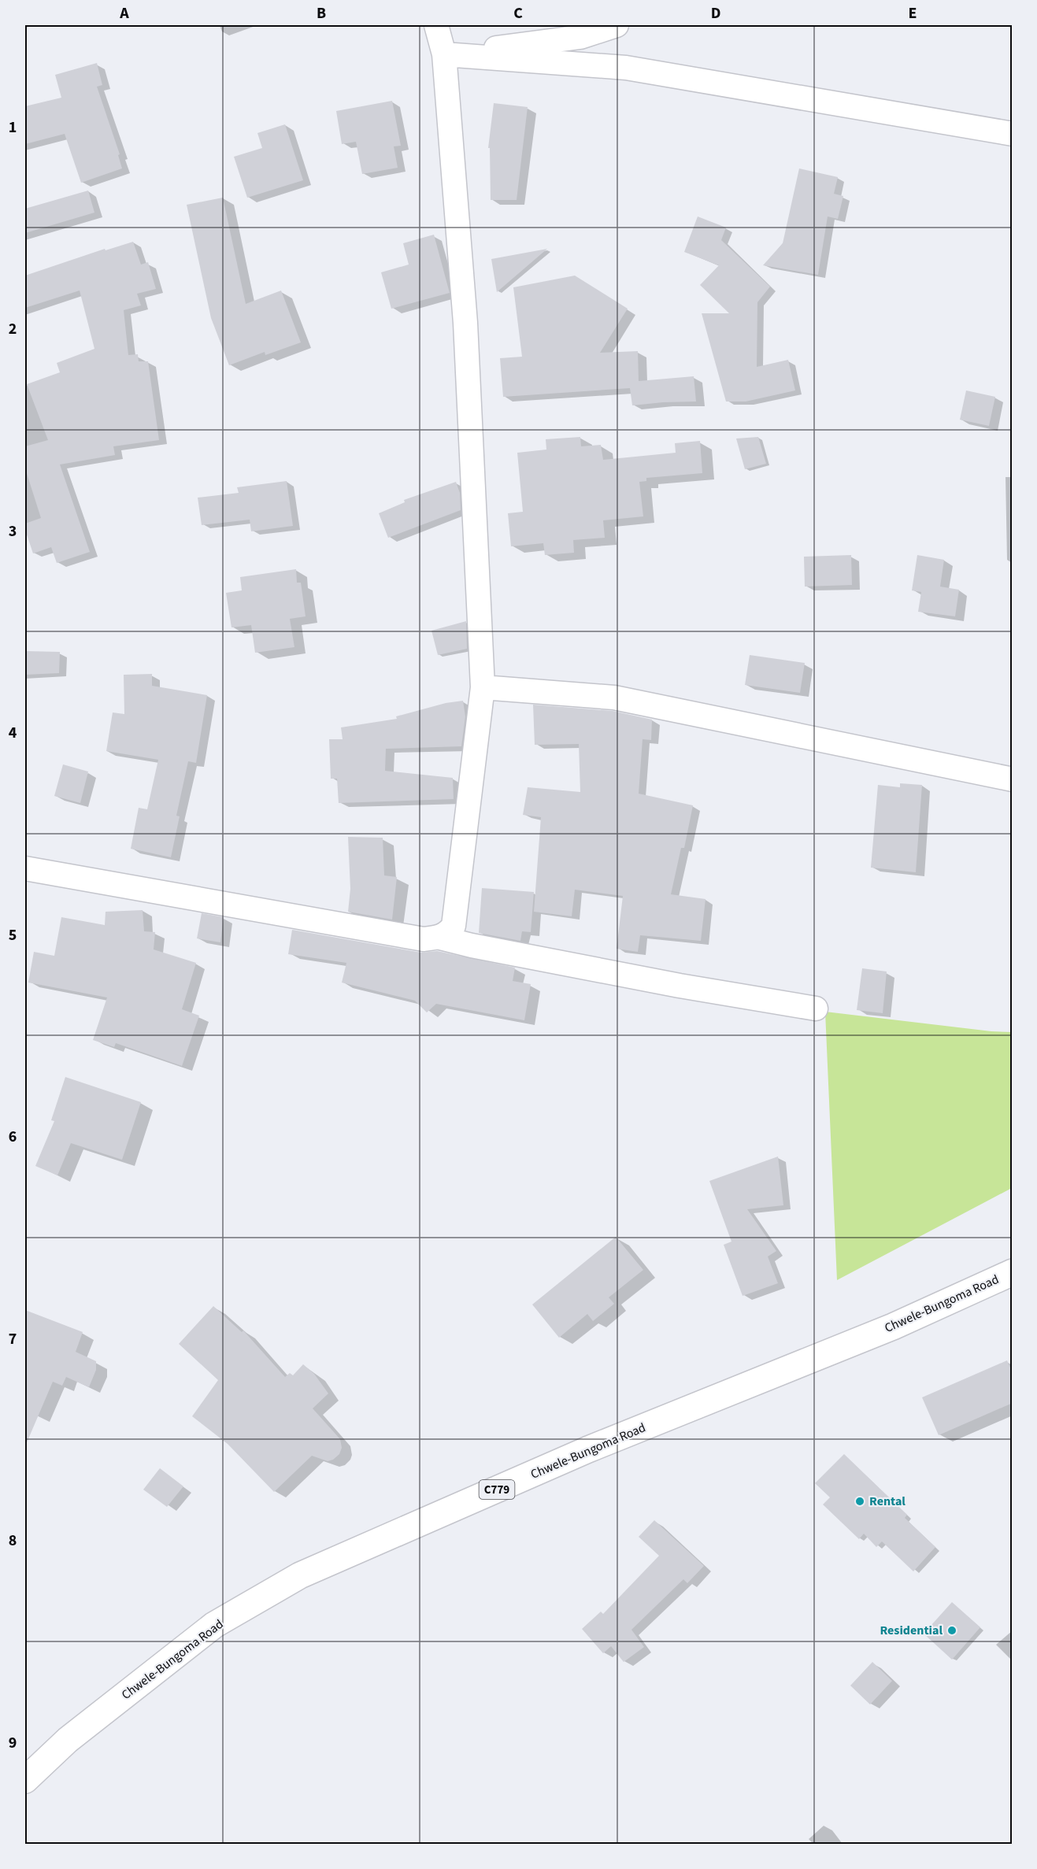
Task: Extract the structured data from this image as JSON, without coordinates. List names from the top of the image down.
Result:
{
  "streets": {
    "main road": ["Chwele-Bungoma Road", "C779"]
  },
  "places": ["Rental", "Residential"],
  "grid": {
    "columns": [
      "A",
      "B",
      "C",
      "D",
      "E"
    ],
    "rows": [
      "1",
      "2",
      "3",
      "4",
      "5",
      "6",
      "7",
      "8",
      "9"
    ]
  }
}
